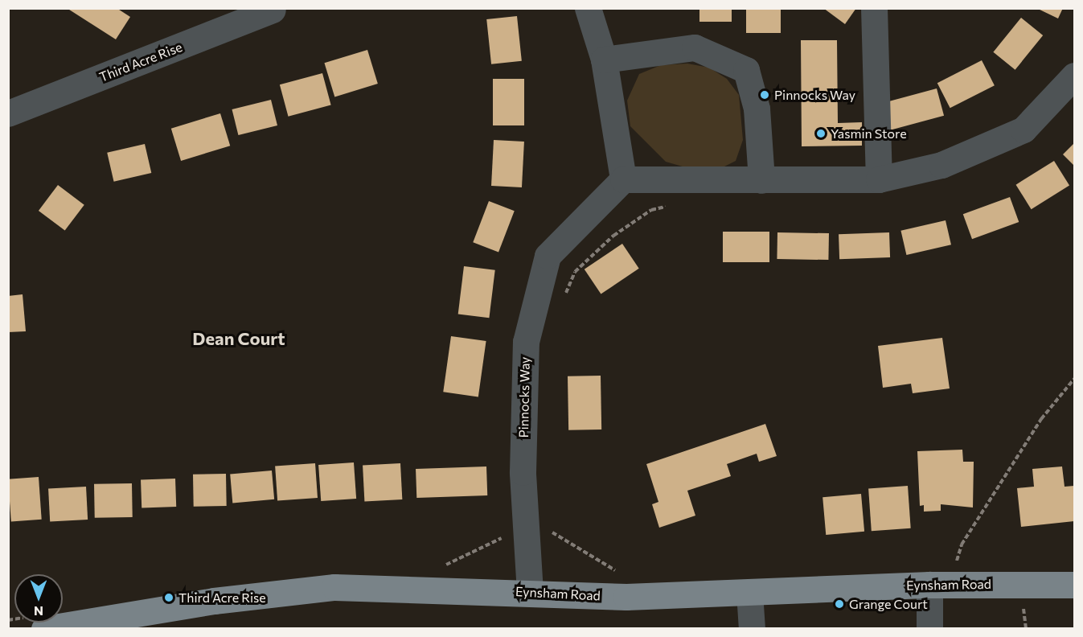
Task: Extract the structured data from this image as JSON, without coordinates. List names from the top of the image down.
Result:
{
  "streets": {
    "main road": ["Eynsham Road"],
    "street": ["Third Acre Rise", "Pinnocks Way"]
  },
  "crossings": [
    ["Pinnocks Way", "Eynsham Road"]
  ],
  "districts": ["Dean Court"],
  "places": [
    "Pinnocks Way",
    "Yasmin Store",
    "Third Acre Rise",
    "Grange Court"
  ],
  "north": "bottom"
}
